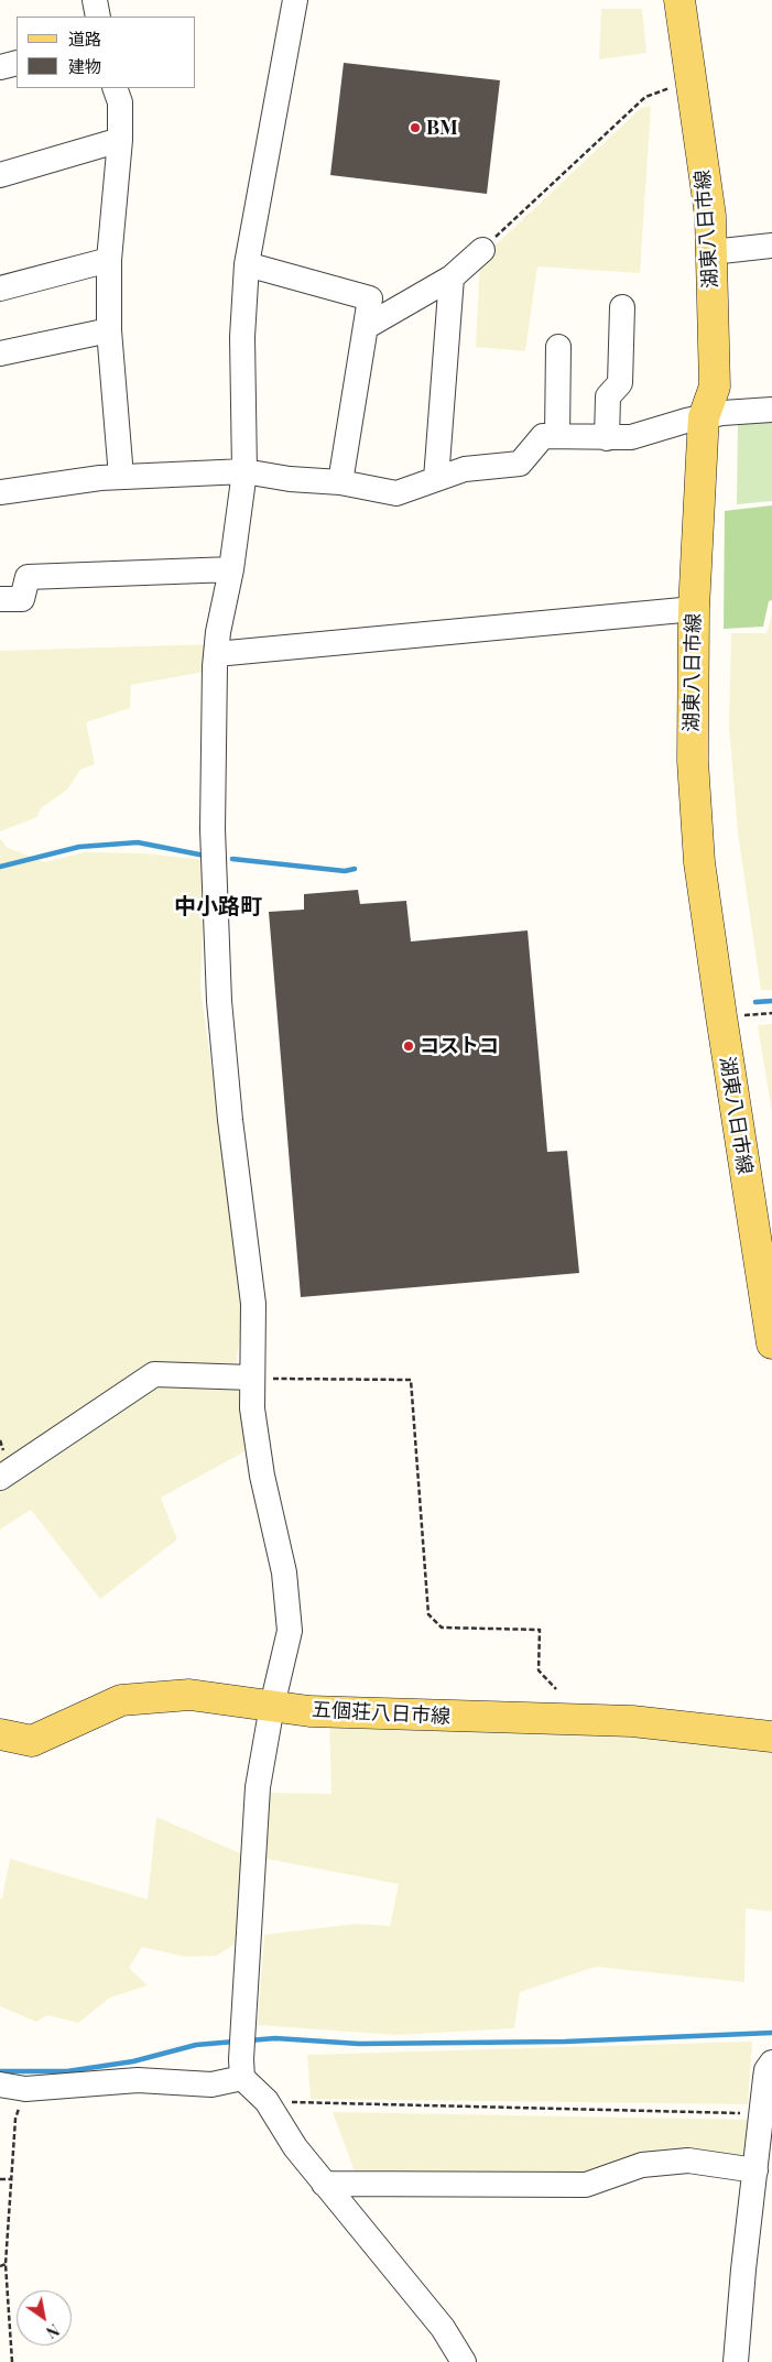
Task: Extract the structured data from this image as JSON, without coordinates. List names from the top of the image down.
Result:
{
  "streets": {
    "main road": ["湖東八日市線", "五個荘八日市線"]
  },
  "districts": ["中小路町"],
  "places": ["BM", "コストコ"],
  "legend": ["道路", "建物"],
  "north": "bottom right"
}
